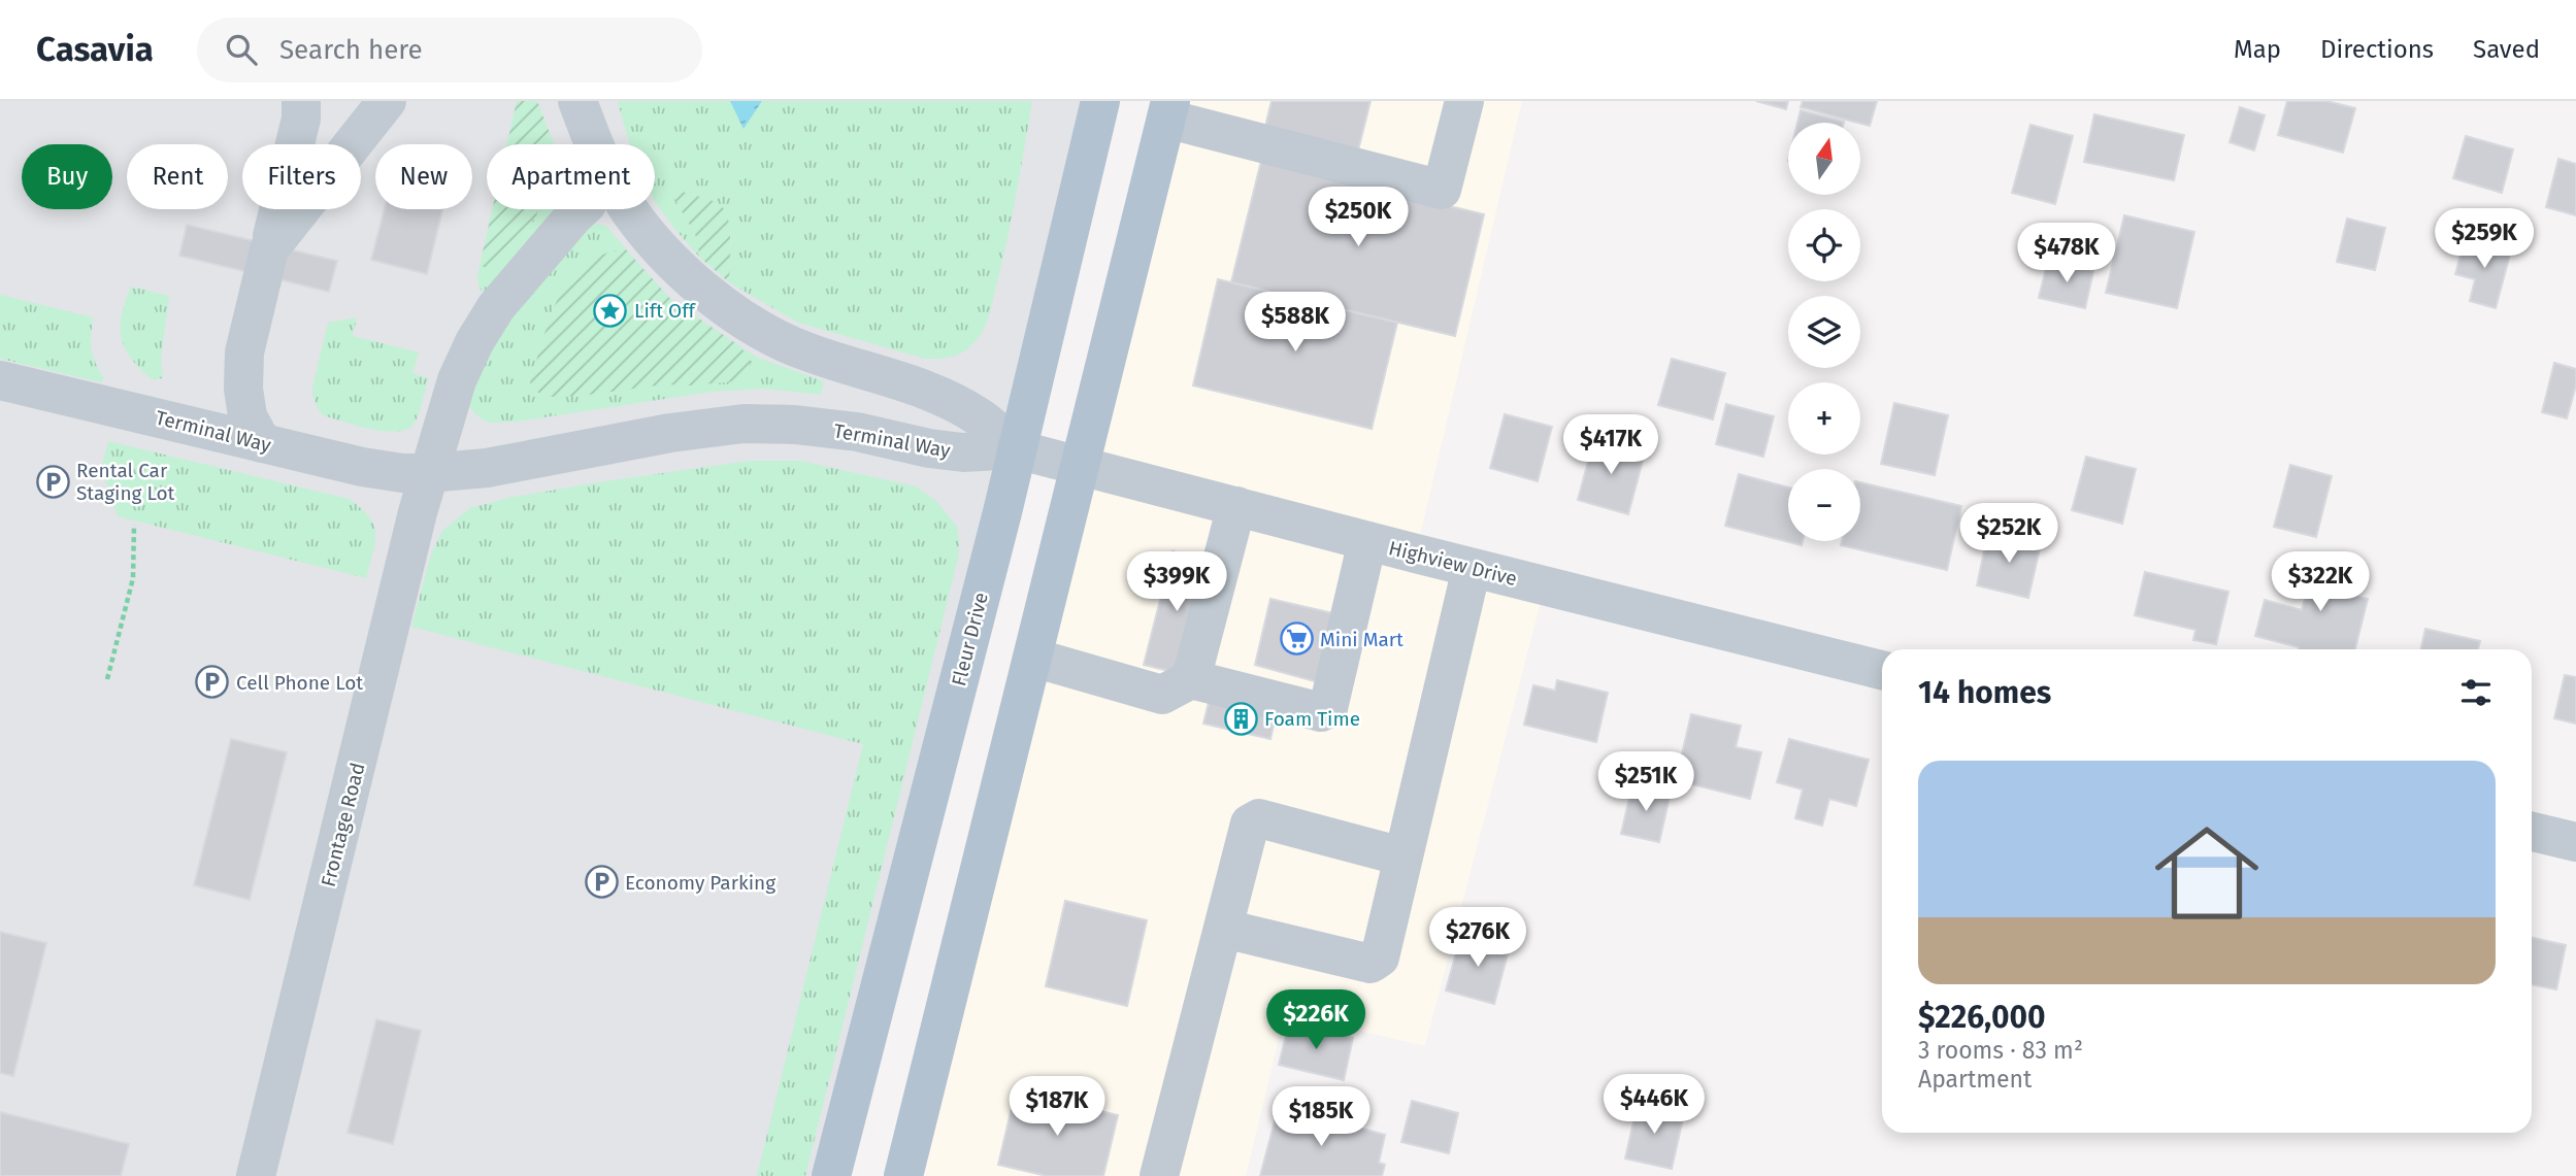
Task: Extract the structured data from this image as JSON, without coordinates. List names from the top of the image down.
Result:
{
  "streets": {
    "main road": ["Fleur Drive"],
    "street": ["Terminal Way", "Highview Drive", "Frontage Road"]
  },
  "crossings": [
    ["Terminal Way", "Highview Drive"],
    ["Terminal Way", "Fleur Drive"],
    ["Terminal Way", "Frontage Road"],
    ["Highview Drive", "Fleur Drive"]
  ],
  "places": {
    "place": ["Lift Off"],
    "parking": ["Rental Car Staging Lot", "Cell Phone Lot", "Economy Parking"],
    "supermarket": ["Mini Mart"],
    "building": ["Foam Time"]
  },
  "north": "top",
  "page": {
    "header": "Casavia",
    "search": "Search here",
    "nav": ["Map", "Directions", "Saved"],
    "map_buttons": ["+", "−"],
    "chip": [
      "Buy",
      "Rent",
      "Filters",
      "New",
      "Apartment"
    ],
    "price": [
      "$250K",
      "$259K",
      "$478K",
      "$588K",
      "$417K",
      "$252K",
      "$399K",
      "$322K",
      "$251K",
      "$276K",
      "$226K",
      "$446K",
      "$187K",
      "$185K"
    ],
    "heading": "14 homes",
    "list": [
      {
        "name": "$226,000",
        "note": "3 rooms · 83 m² · Apartment"
      }
    ]
  }
}
